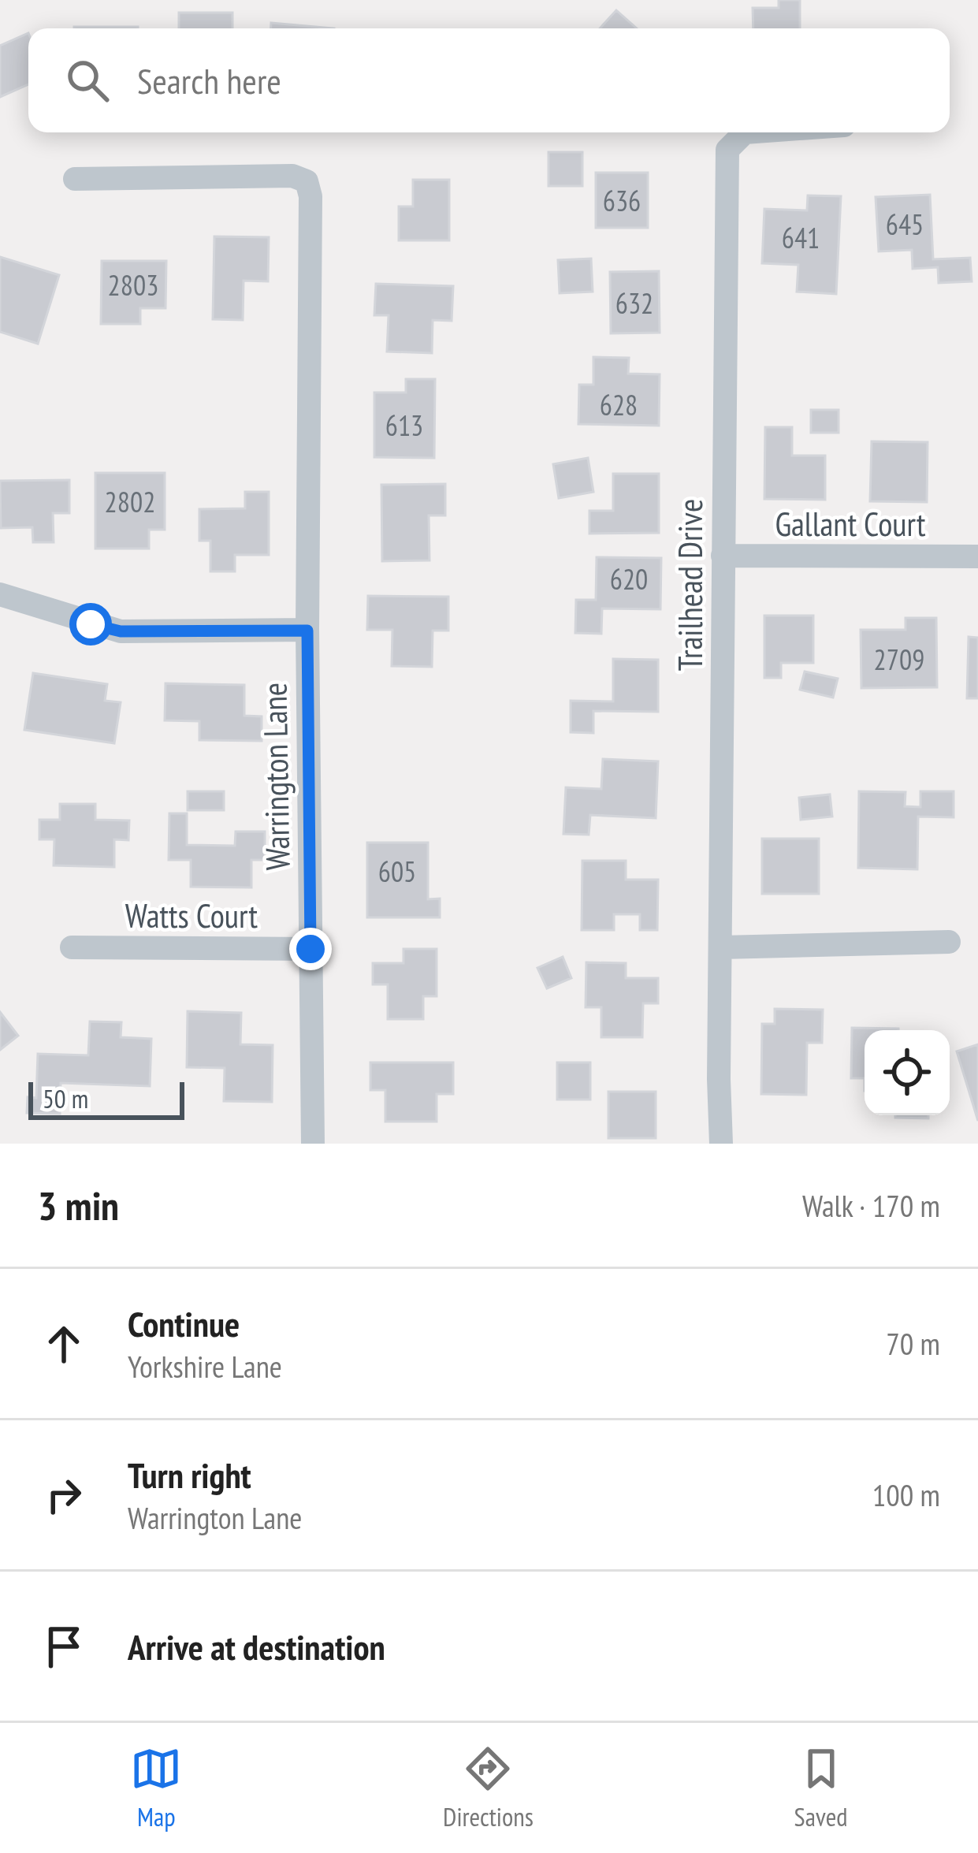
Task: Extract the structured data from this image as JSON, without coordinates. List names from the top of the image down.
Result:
{
  "streets": {
    "street": [
      "Gallant Court",
      "Trailhead Drive",
      "Warrington Lane",
      "Watts Court"
    ]
  },
  "crossings": [
    ["Gallant Court", "Trailhead Drive"],
    ["Warrington Lane", "Watts Court"]
  ],
  "house_numbers": [
    "636",
    "645",
    "641",
    "2803",
    "632",
    "628",
    "613",
    "2802",
    "620",
    "2709",
    "605"
  ],
  "scale_bar": "50 m",
  "page": {
    "search": "Search here",
    "scale": "50 m",
    "heading": ["3 min", "Walk · 170 m"],
    "list": [
      ["Continue", "Yorkshire Lane", "70 m"],
      ["Turn right", "Warrington Lane", "100 m"],
      "Arrive at destination"
    ],
    "nav": ["Map", "Directions", "Saved"]
  }
}
